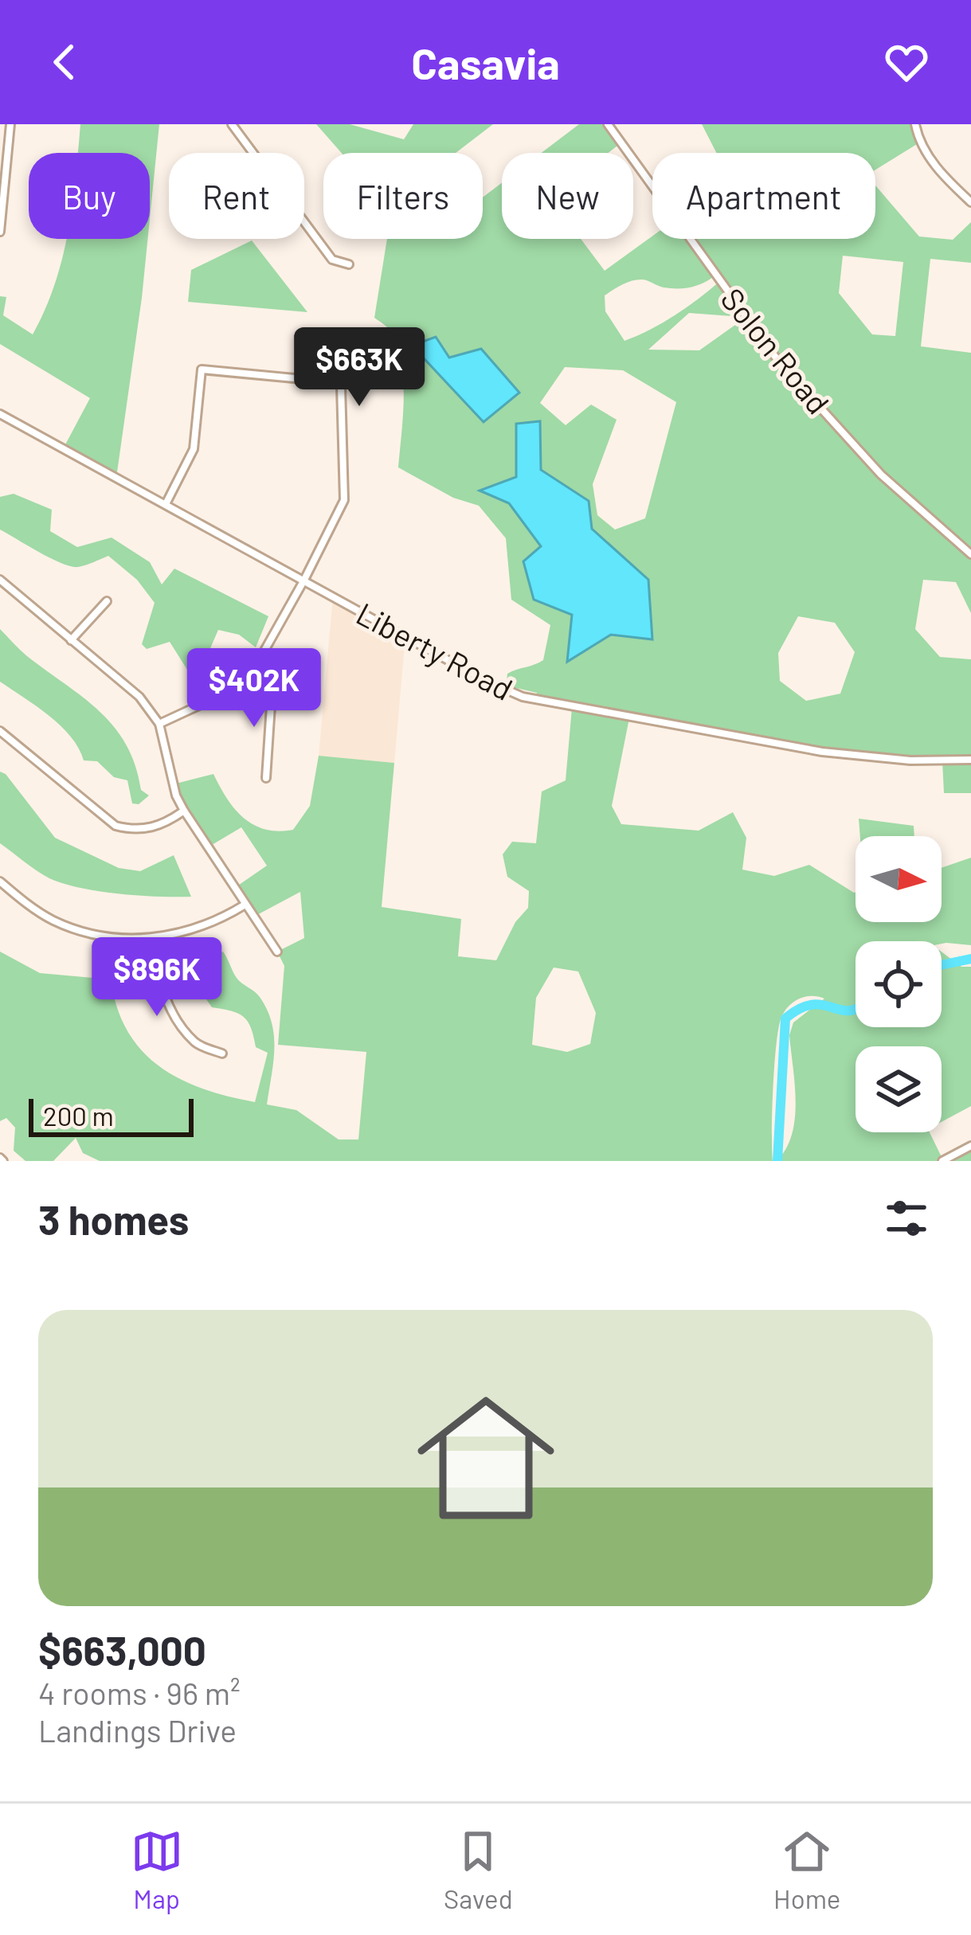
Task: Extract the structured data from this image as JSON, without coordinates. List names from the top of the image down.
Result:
{
  "streets": {
    "street": ["Solon Road", "Liberty Road"]
  },
  "scale_bar": "200 m",
  "north": "right",
  "page": {
    "header": "Casavia",
    "chip": [
      "Buy",
      "Rent",
      "Filters",
      "New",
      "Apartment"
    ],
    "price": ["$663K", "$402K", "$896K"],
    "scale": "200 m",
    "heading": "3 homes",
    "list": [
      {
        "name": "$663,000",
        "note": "4 rooms · 96 m² · Landings Drive"
      }
    ],
    "tabs": ["Map", "Saved", "Home"]
  }
}
